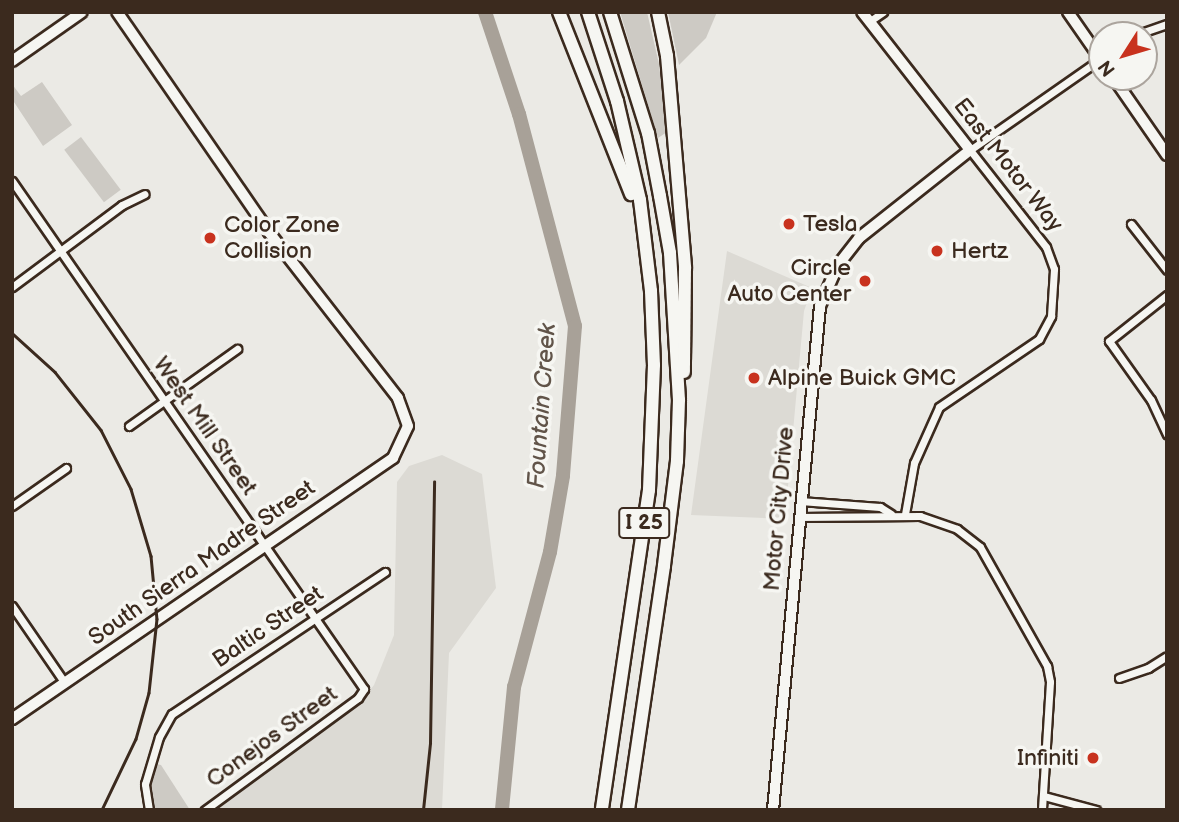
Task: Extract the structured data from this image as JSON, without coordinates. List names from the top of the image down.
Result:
{
  "streets": {
    "highway": ["I 25"],
    "street": [
      "East Motor Way",
      "West Mill Street",
      "Motor City Drive",
      "South Sierra Madre Street",
      "Baltic Street",
      "Conejos Street"
    ]
  },
  "crossings": [
    ["East Motor Way", "Motor City Drive"],
    ["West Mill Street", "South Sierra Madre Street"],
    ["West Mill Street", "Baltic Street"],
    ["West Mill Street", "Conejos Street"]
  ],
  "water": ["Fountain Creek"],
  "places": [
    "Tesla",
    "Color Zone Collision",
    "Hertz",
    "Circle Auto Center",
    "Alpine Buick GMC",
    "Infiniti"
  ],
  "north": "bottom left"
}
